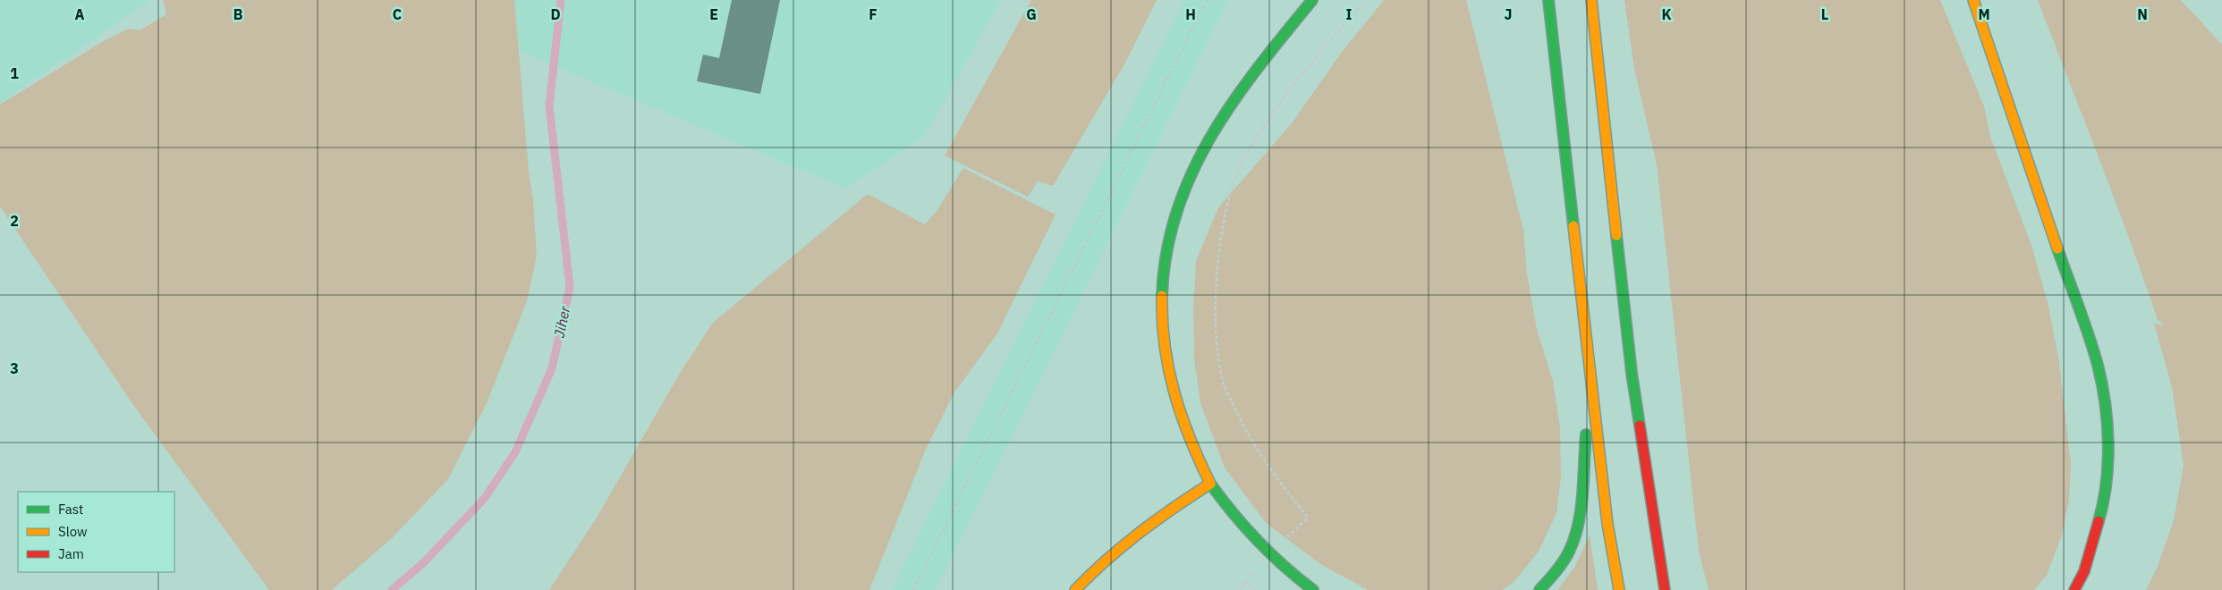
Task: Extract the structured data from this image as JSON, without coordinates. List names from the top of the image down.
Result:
{
  "water": ["Jiher"],
  "legend": ["Fast", "Slow", "Jam"],
  "grid": {
    "columns": [
      "A",
      "B",
      "C",
      "D",
      "E",
      "F",
      "G",
      "H",
      "I",
      "J",
      "K",
      "L",
      "M",
      "N"
    ],
    "rows": ["1", "2", "3"]
  }
}
